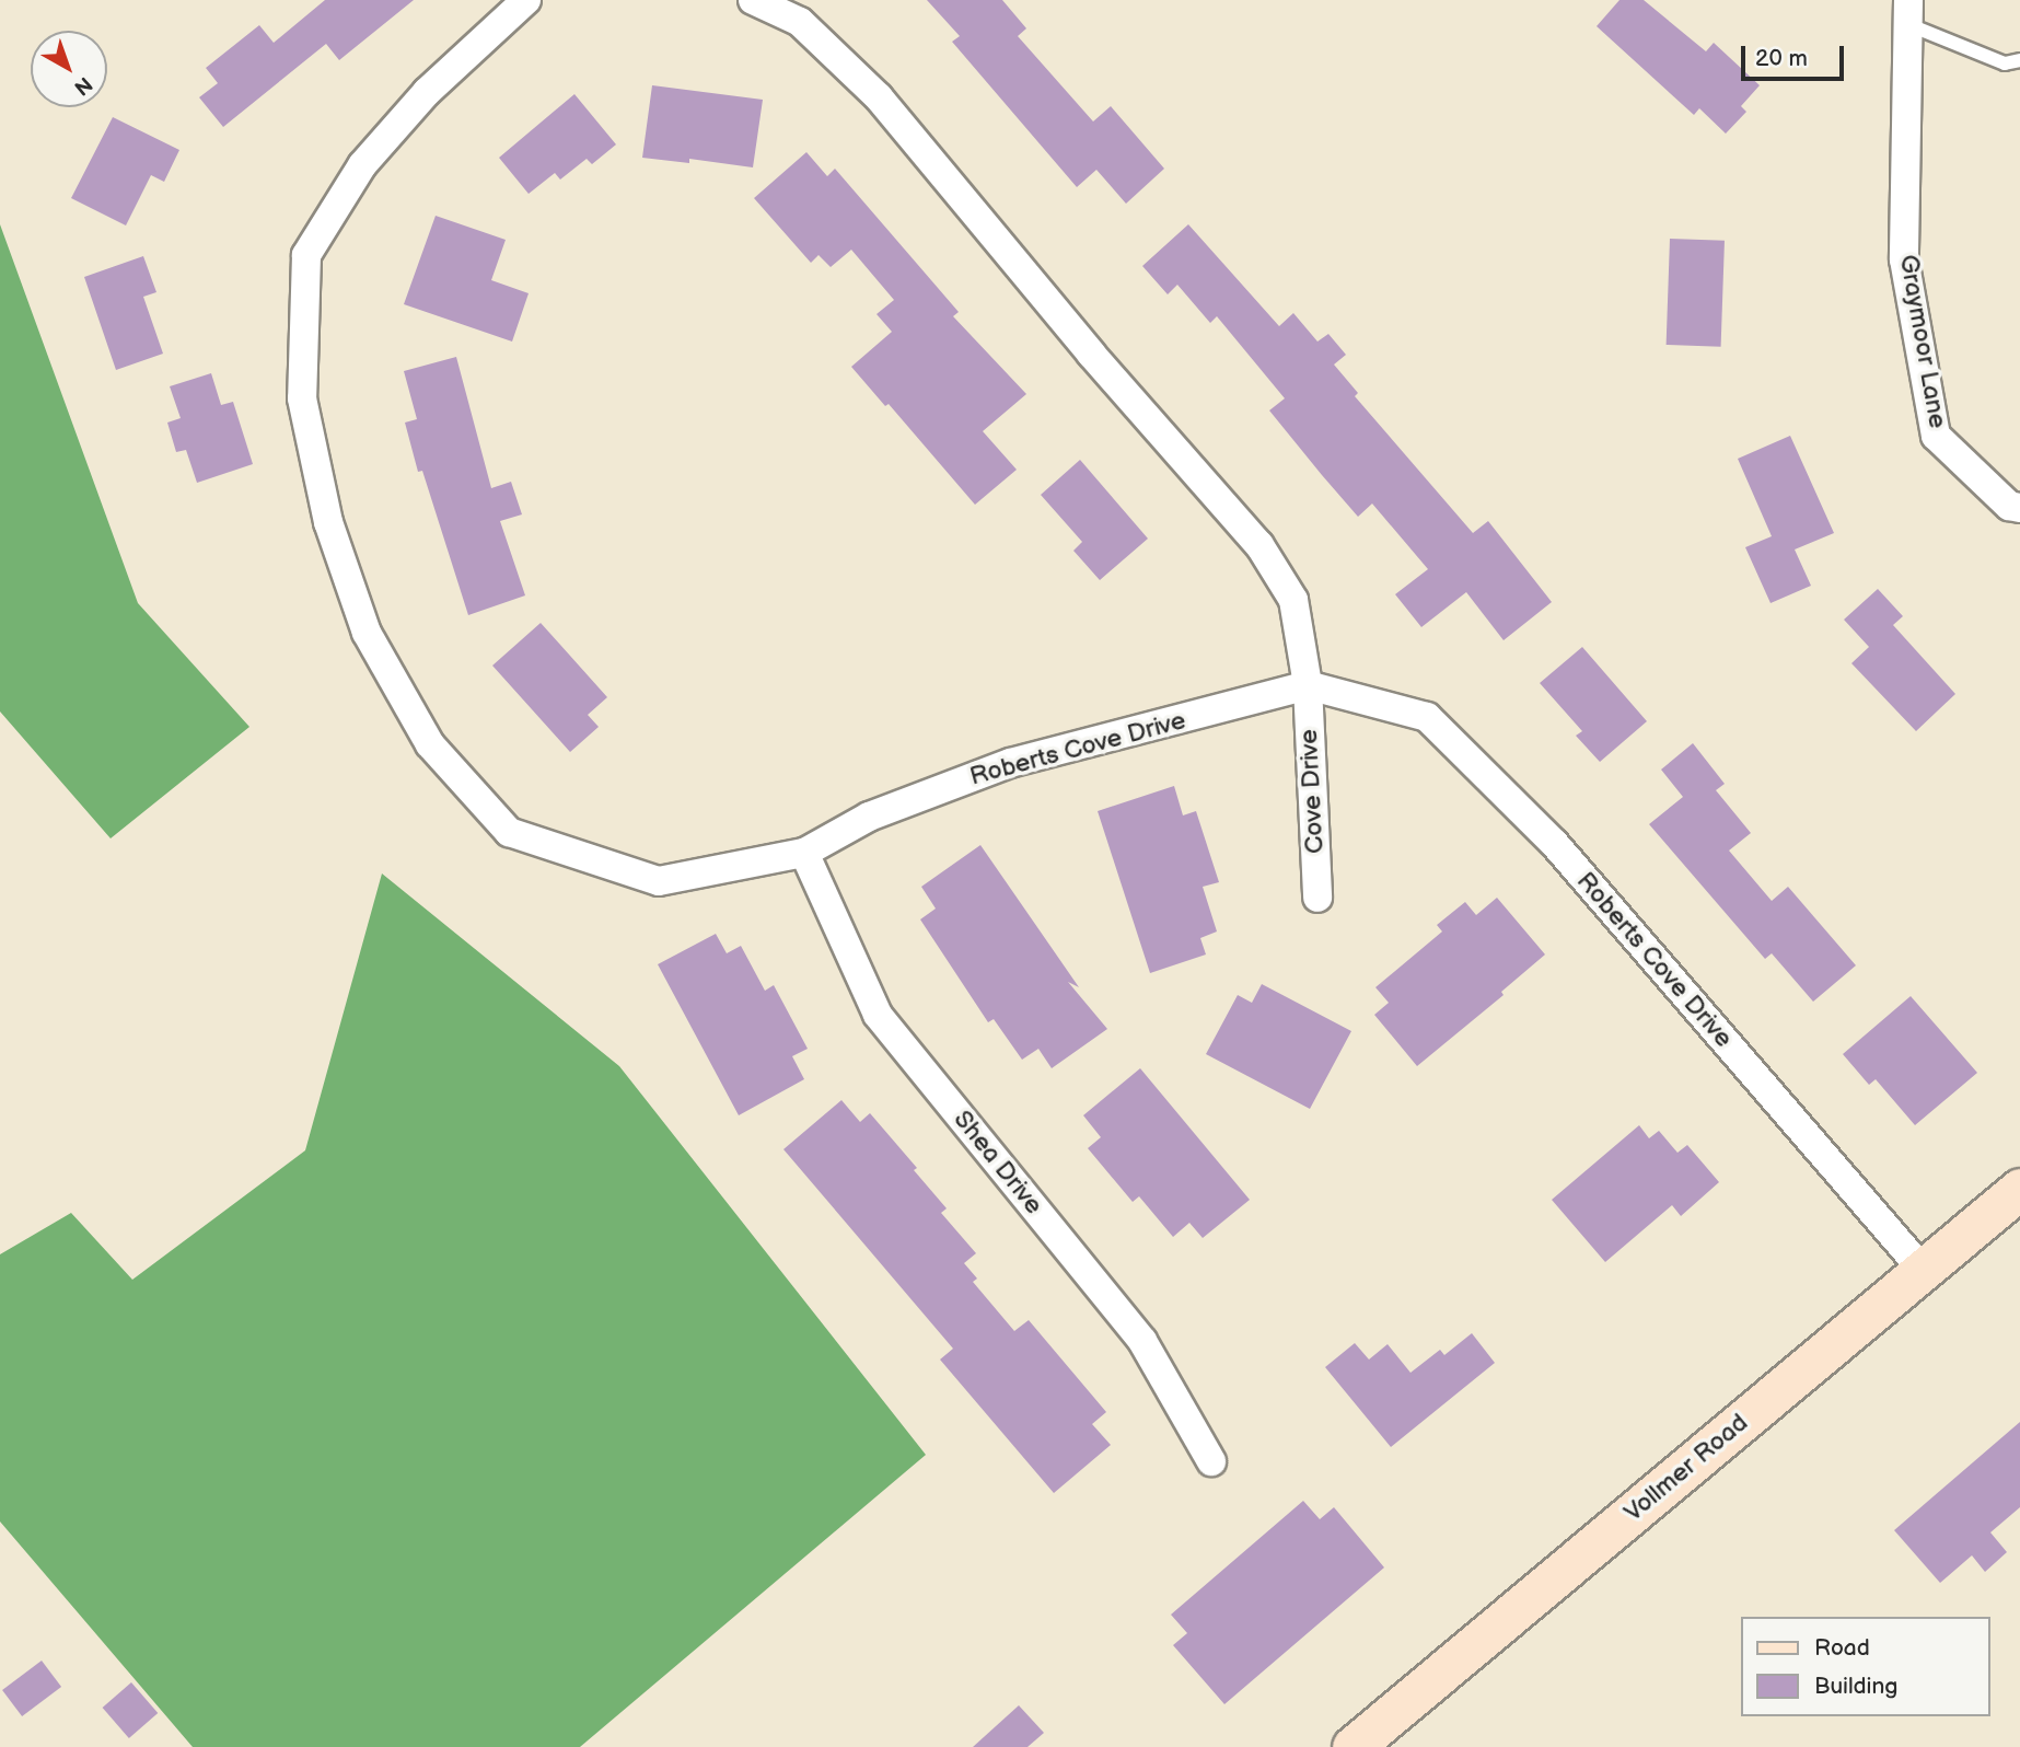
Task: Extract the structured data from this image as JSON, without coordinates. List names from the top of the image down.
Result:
{
  "streets": {
    "main road": ["Vollmer Road"],
    "street": [
      "Graymoor Lane",
      "Roberts Cove Drive",
      "Cove Drive",
      "Shea Drive"
    ]
  },
  "crossings": [
    ["Roberts Cove Drive", "Cove Drive"],
    ["Roberts Cove Drive", "Shea Drive"],
    ["Roberts Cove Drive", "Vollmer Road"]
  ],
  "legend": ["Road", "Building"],
  "scale_bar": "20 m",
  "north": "bottom right"
}
